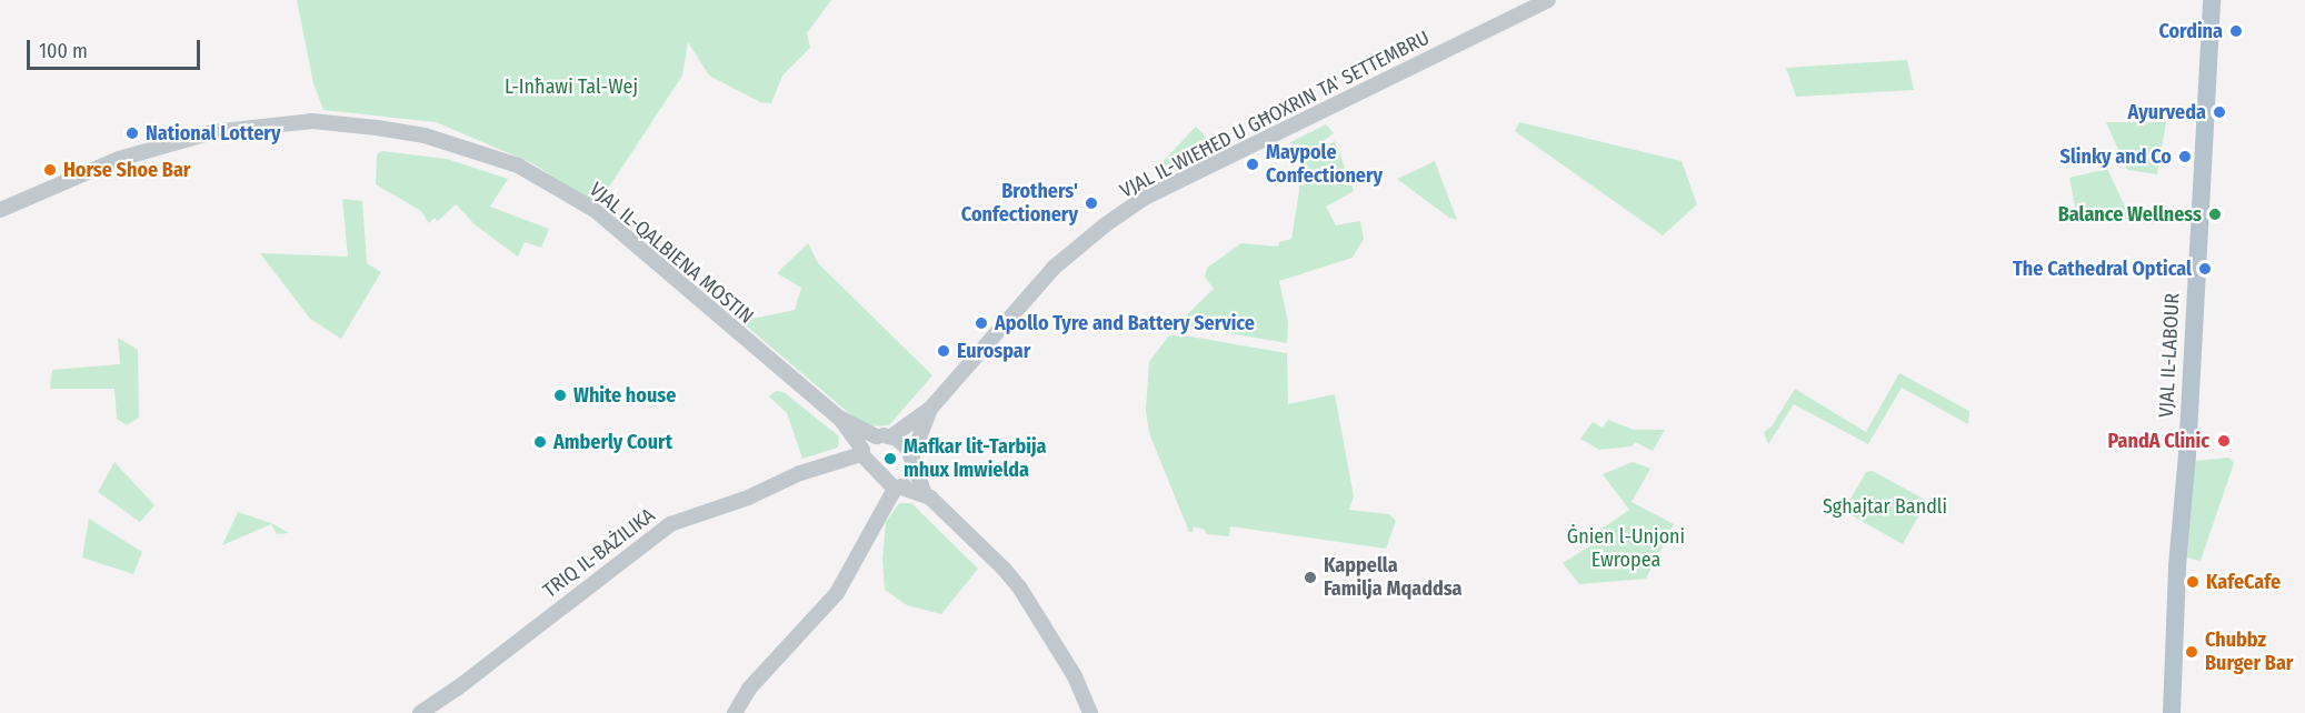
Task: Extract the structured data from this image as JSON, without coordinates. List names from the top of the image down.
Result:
{
  "streets": {
    "main road": ["VJAL IL-LABOUR"],
    "street": ["VJAL IL-WIEĦED U GĦOXRIN TA' SETTEMBRU", "VJAL IL-QALBIENA MOSTIN", "TRIQ IL-BAŻILIKA"]
  },
  "crossings": [
    ["VJAL IL-WIEĦED U GĦOXRIN TA' SETTEMBRU", "VJAL IL-QALBIENA MOSTIN"],
    ["VJAL IL-WIEĦED U GĦOXRIN TA' SETTEMBRU", "TRIQ IL-BAŻILIKA"],
    ["VJAL IL-QALBIENA MOSTIN", "TRIQ IL-BAŻILIKA"]
  ],
  "parks": ["L-Inħawi Tal-Wej", "Sghajtar Bandli", "Ġnien l-Unjoni Ewropea"],
  "places": [
    "Cordina",
    "Ayurveda",
    "National Lottery",
    "Slinky and Co",
    "Maypole Confectionery",
    "Horse Shoe Bar",
    "Brothers' Confectionery",
    "Balance Wellness",
    "The Cathedral Optical",
    "Apollo Tyre and Battery Service",
    "Eurospar",
    "White house",
    "PandA Clinic",
    "Amberly Court",
    "Mafkar lit-Tarbija mhux Imwielda",
    "Kappella Familja Mqaddsa",
    "KafeCafe",
    "Chubbz Burger Bar"
  ],
  "scale_bar": "100 m"
}
